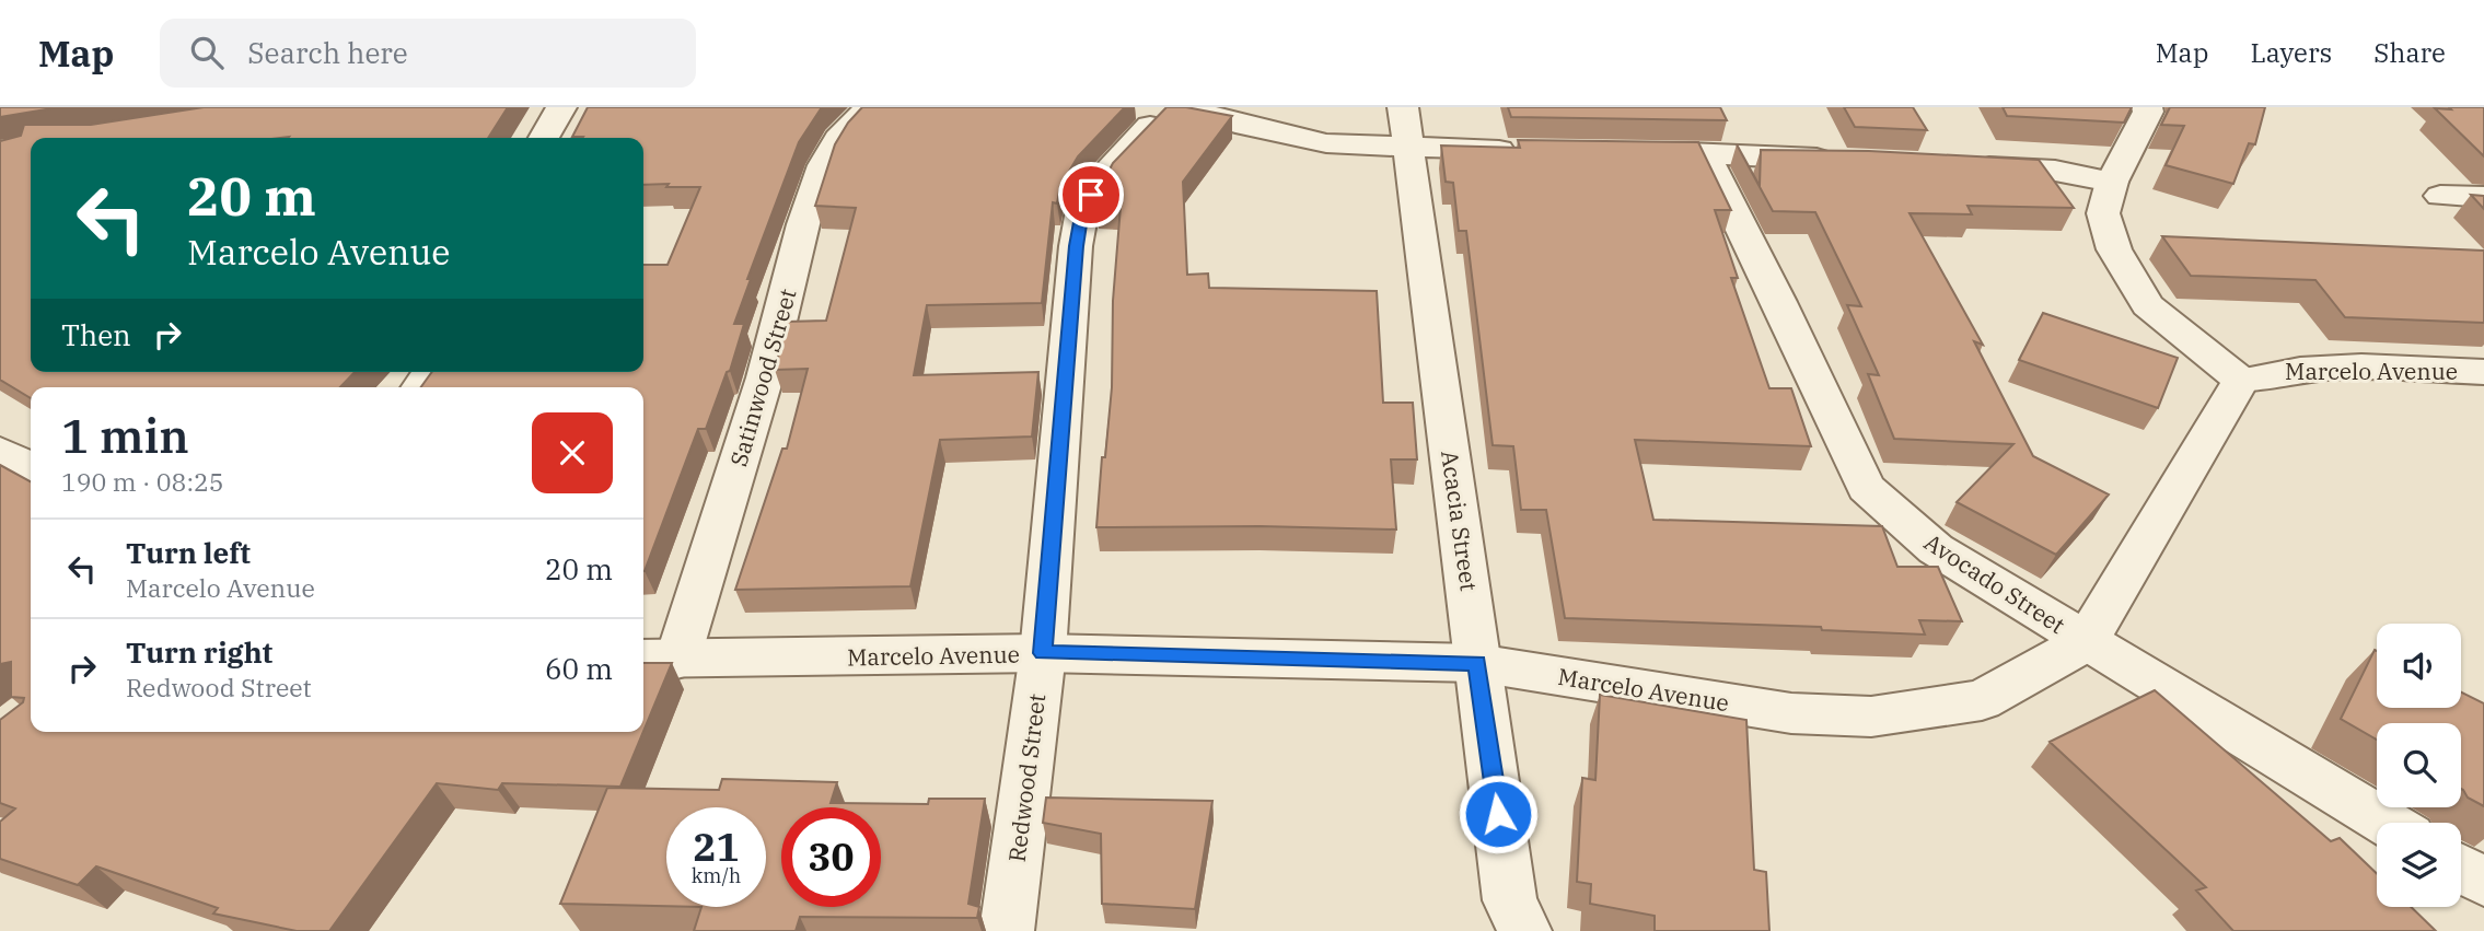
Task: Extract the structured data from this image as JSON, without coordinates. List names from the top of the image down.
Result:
{
  "streets": {
    "street": [
      "Marcelo Avenue",
      "Satinwood Street",
      "Acacia Street",
      "Avocado Street",
      "Redwood Street"
    ]
  },
  "crossings": [
    ["Marcelo Avenue", "Satinwood Street"],
    ["Marcelo Avenue", "Acacia Street"],
    ["Marcelo Avenue", "Avocado Street"],
    ["Marcelo Avenue", "Redwood Street"]
  ],
  "page": {
    "header": "Map",
    "search": "Search here",
    "nav": ["Map", "Layers", "Share"],
    "turn": ["20 m", "Marcelo Avenue"],
    "then": "Then",
    "heading": ["1 min", "190 m · 08:25"],
    "list": [
      {
        "name": "Turn left",
        "note": "Marcelo Avenue",
        "value": "20 m"
      },
      {
        "name": "Turn right",
        "note": "Redwood Street",
        "value": "60 m"
      }
    ],
    "speed": "21 km/h",
    "limit": "30"
  }
}
